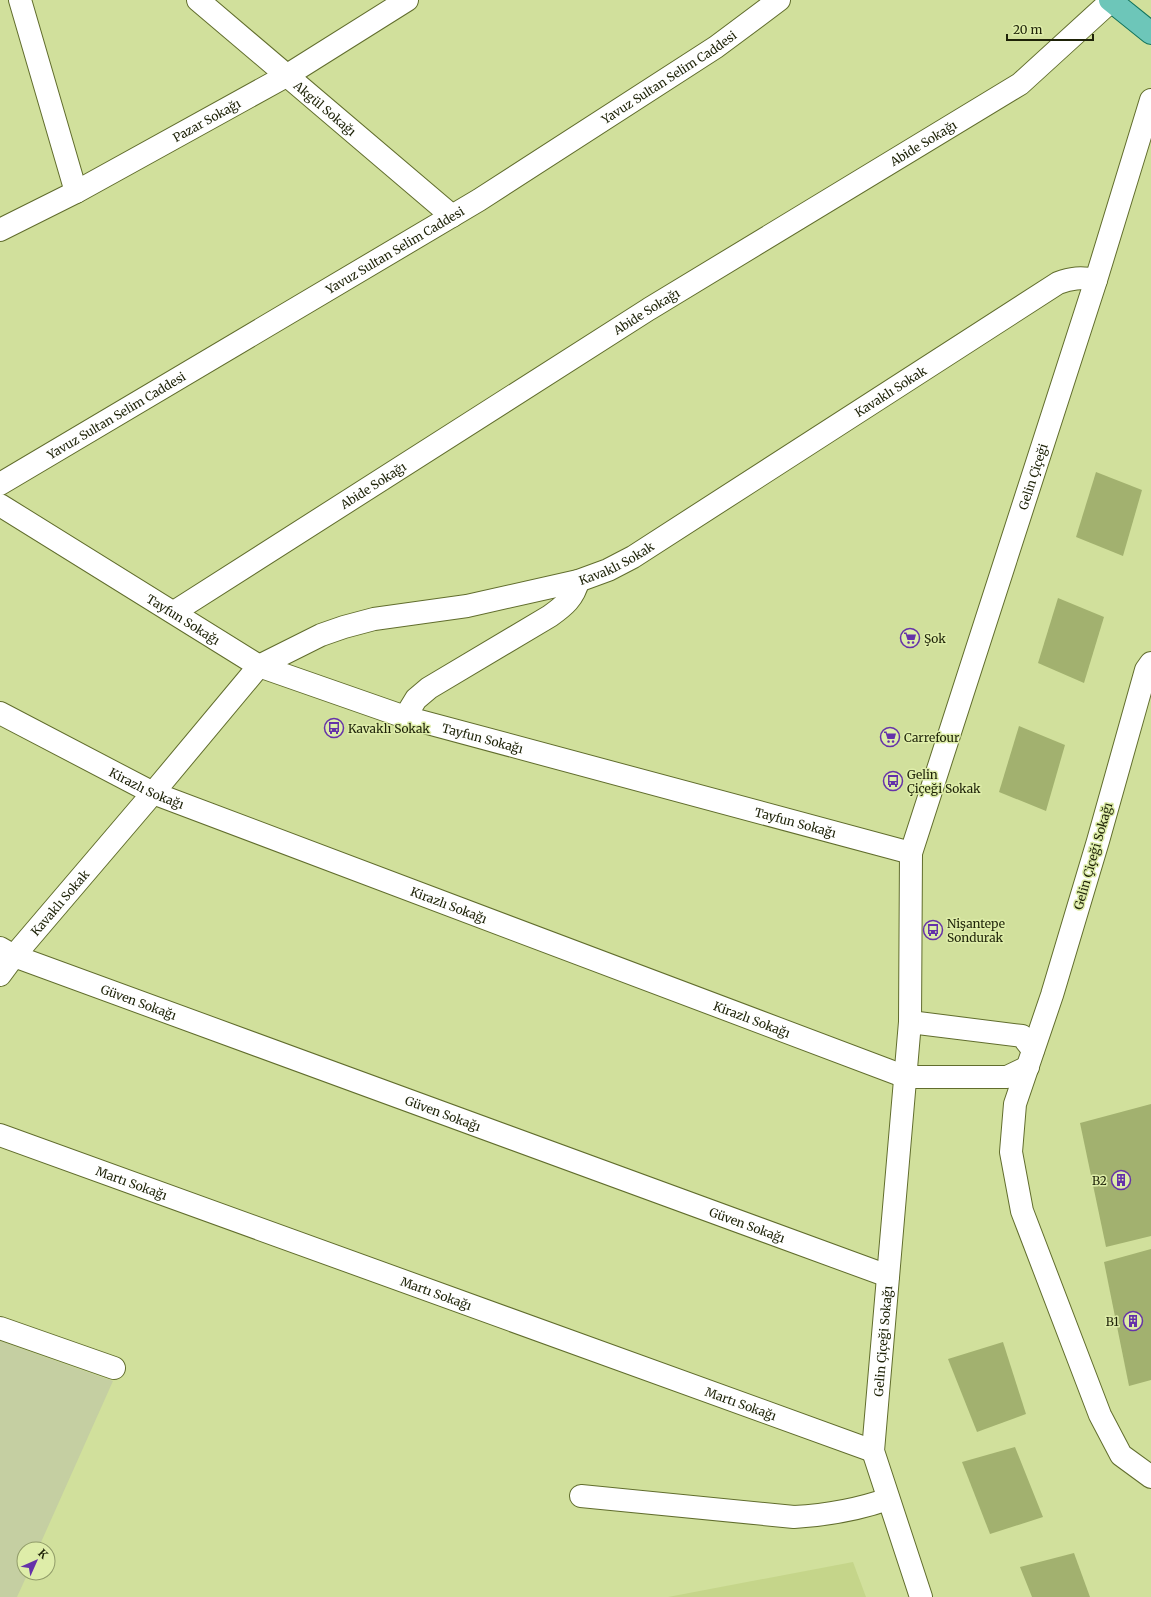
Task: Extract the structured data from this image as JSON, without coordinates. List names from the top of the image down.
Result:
{
  "streets": {
    "street": [
      "Yavuz Sultan Selim Caddesi",
      "Akgül Sokağı",
      "Pazar Sokağı",
      "Abide Sokağı",
      "Kavaklı Sokak",
      "Gelin Çiçeği",
      "Tayfun Sokağı",
      "Kirazlı Sokağı",
      "Gelin Çiçeği Sokağı",
      "Güven Sokağı",
      "Martı Sokağı"
    ]
  },
  "crossings": [
    ["Yavuz Sultan Selim Caddesi", "Akgül Sokağı"],
    ["Akgül Sokağı", "Pazar Sokağı"],
    ["Abide Sokağı", "Tayfun Sokağı"],
    ["Kavaklı Sokak", "Gelin Çiçeği"],
    ["Kavaklı Sokak", "Tayfun Sokağı"],
    ["Kavaklı Sokak", "Kirazlı Sokağı"],
    ["Kavaklı Sokak", "Güven Sokağı"],
    ["Gelin Çiçeği", "Tayfun Sokağı"],
    ["Gelin Çiçeği", "Gelin Çiçeği Sokağı"],
    ["Tayfun Sokağı", "Gelin Çiçeği Sokağı"],
    ["Kirazlı Sokağı", "Gelin Çiçeği Sokağı"],
    ["Gelin Çiçeği Sokağı", "Güven Sokağı"],
    ["Gelin Çiçeği Sokağı", "Martı Sokağı"]
  ],
  "places": {
    "supermarket": ["Şok", "Carrefour"],
    "bus stop": ["Kavaklı Sokak", "Gelin Çiçeği Sokak", "Nişantepe Sondurak"],
    "building": ["B2", "B1"]
  },
  "scale_bar": "20 m",
  "north": "top right"
}
